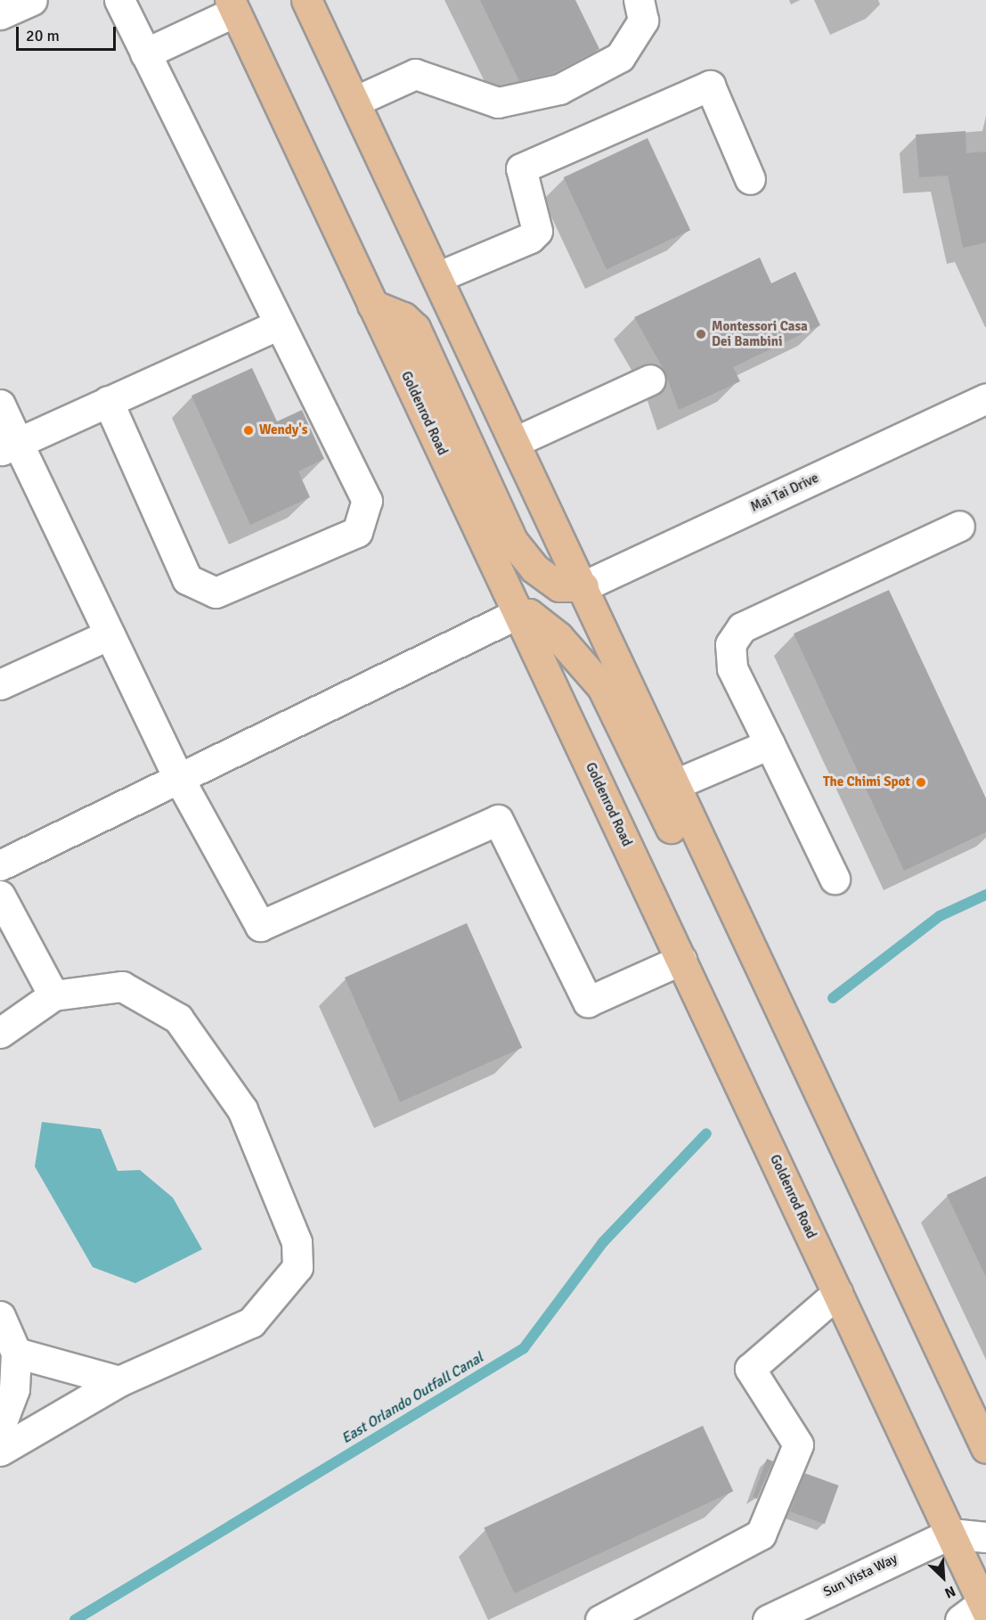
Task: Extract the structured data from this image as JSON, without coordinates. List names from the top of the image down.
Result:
{
  "streets": {
    "main road": ["Goldenrod Road"],
    "street": ["Mai Tai Drive", "Sun Vista Way"]
  },
  "crossings": [
    ["Goldenrod Road", "Sun Vista Way"]
  ],
  "water": ["East Orlando Outfall Canal"],
  "places": ["Montessori Casa Dei Bambini", "Wendy's", "The Chimi Spot"],
  "scale_bar": "20 m",
  "north": "bottom right"
}
